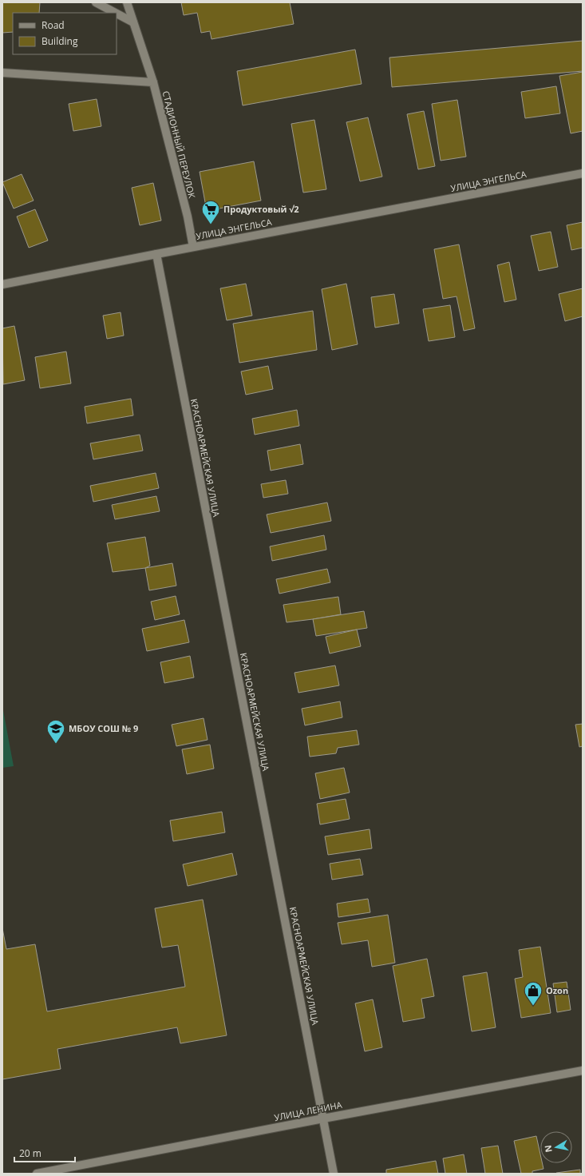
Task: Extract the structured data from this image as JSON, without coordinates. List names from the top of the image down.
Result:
{
  "streets": {
    "street": [
      "СТАДИОННЫЙ ПЕРЕУЛОК",
      "УЛИЦА ЭНГЕЛЬСА",
      "КРАСНОАРМЕЙСКАЯ УЛИЦА",
      "УЛИЦА ЛЕНИНА"
    ]
  },
  "crossings": [
    ["СТАДИОННЫЙ ПЕРЕУЛОК", "УЛИЦА ЭНГЕЛЬСА"],
    ["УЛИЦА ЭНГЕЛЬСА", "КРАСНОАРМЕЙСКАЯ УЛИЦА"],
    ["КРАСНОАРМЕЙСКАЯ УЛИЦА", "УЛИЦА ЛЕНИНА"]
  ],
  "places": {
    "supermarket": ["Продуктовый √2"],
    "school or university": ["МБОУ СОШ № 9"],
    "shop": ["Ozon"]
  },
  "legend": ["Road", "Building"],
  "scale_bar": "20 m",
  "north": "left"
}
